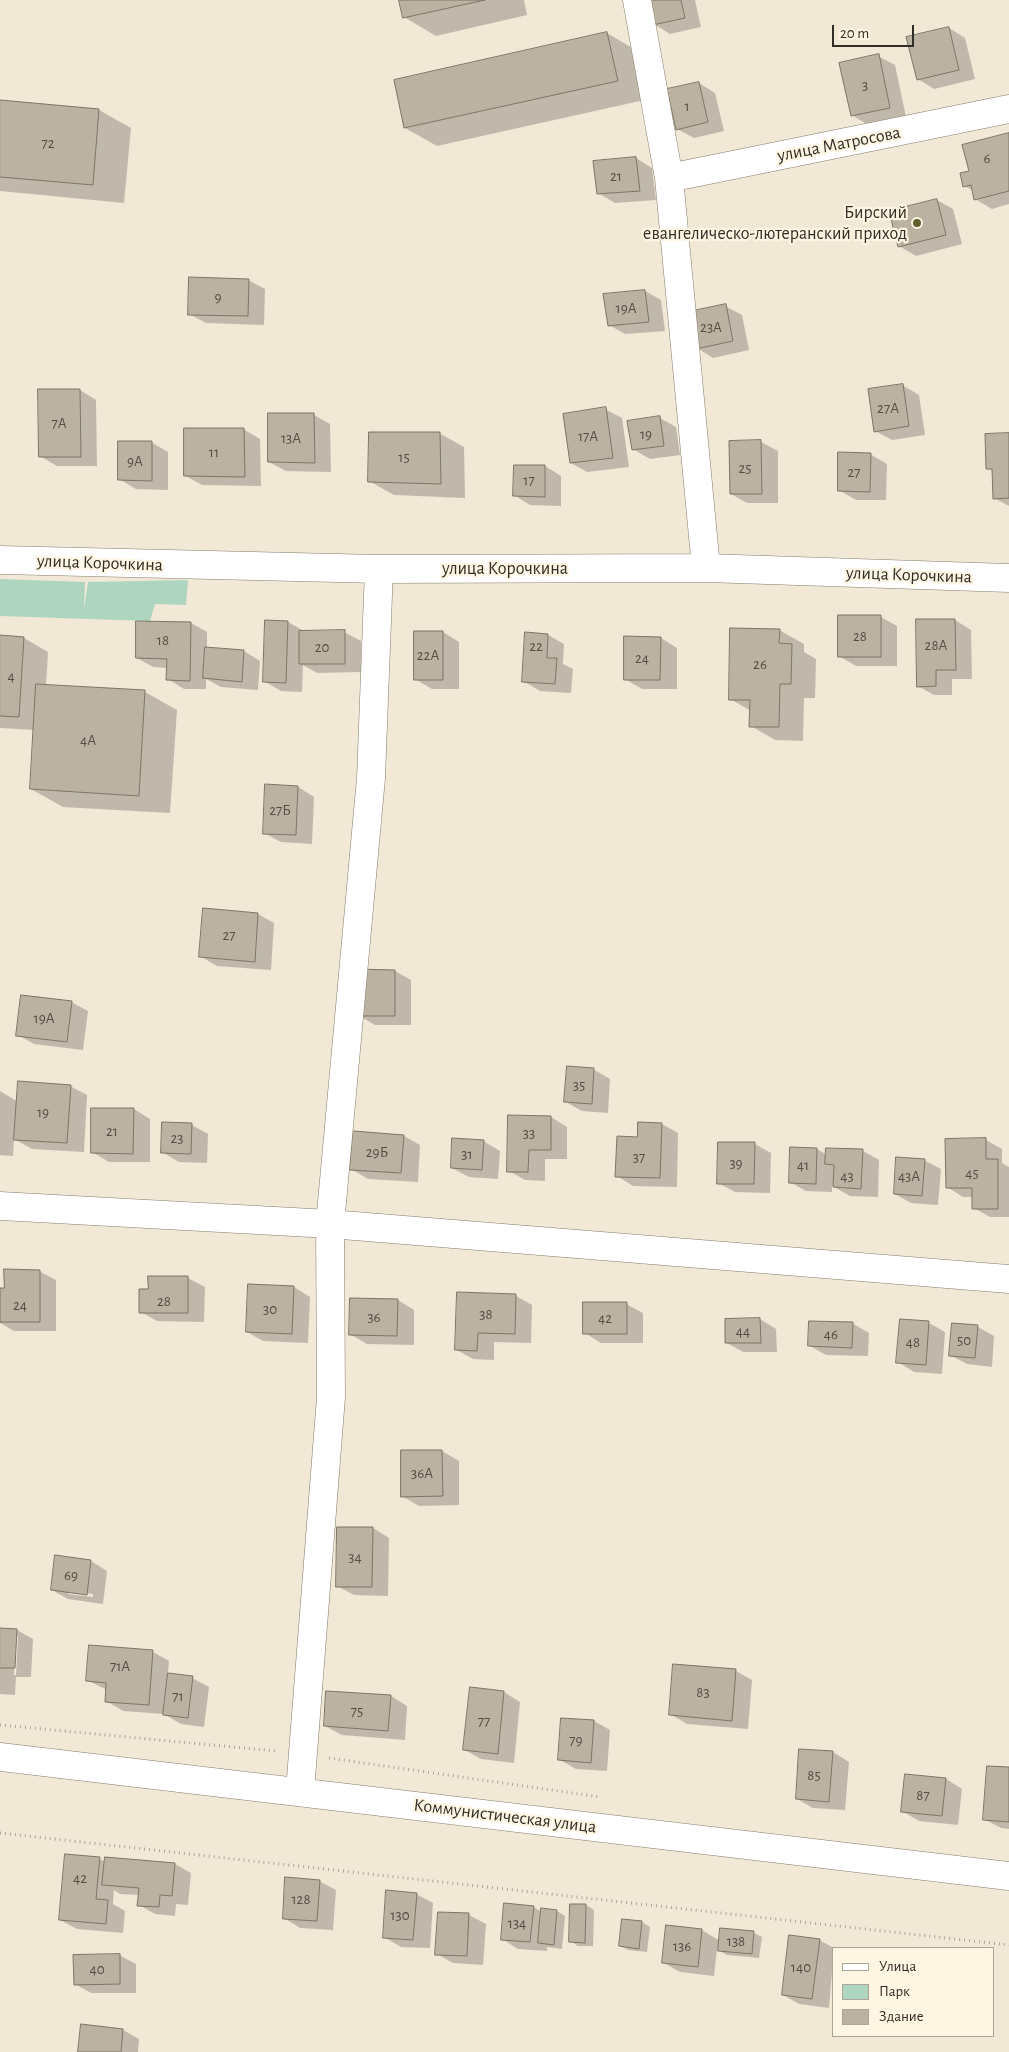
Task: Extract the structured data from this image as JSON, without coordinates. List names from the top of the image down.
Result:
{
  "streets": {
    "street": ["улица Матросова", "улица Корочкина", "Коммунистическая улица"]
  },
  "places": ["Бирский евангелическо-лютеранский приход"],
  "house_numbers": [
    "3",
    "1",
    "72",
    "6",
    "21",
    "9",
    "19А",
    "23А",
    "27А",
    "7А",
    "19",
    "17А",
    "13А",
    "11",
    "15",
    "9А",
    "25",
    "27",
    "17",
    "28",
    "18",
    "28А",
    "22",
    "20",
    "22А",
    "24",
    "26",
    "4",
    "4А",
    "27Б",
    "27",
    "19А",
    "35",
    "19",
    "21",
    "33",
    "23",
    "29Б",
    "31",
    "37",
    "39",
    "41",
    "45",
    "43",
    "43А",
    "28",
    "24",
    "30",
    "38",
    "36",
    "42",
    "44",
    "46",
    "50",
    "48",
    "36А",
    "34",
    "69",
    "71А",
    "83",
    "71",
    "75",
    "77",
    "79",
    "85",
    "87",
    "42",
    "128",
    "130",
    "134",
    "138",
    "136",
    "140",
    "40"
  ],
  "legend": ["Улица", "Парк", "Здание"],
  "scale_bar": "20 m"
}
